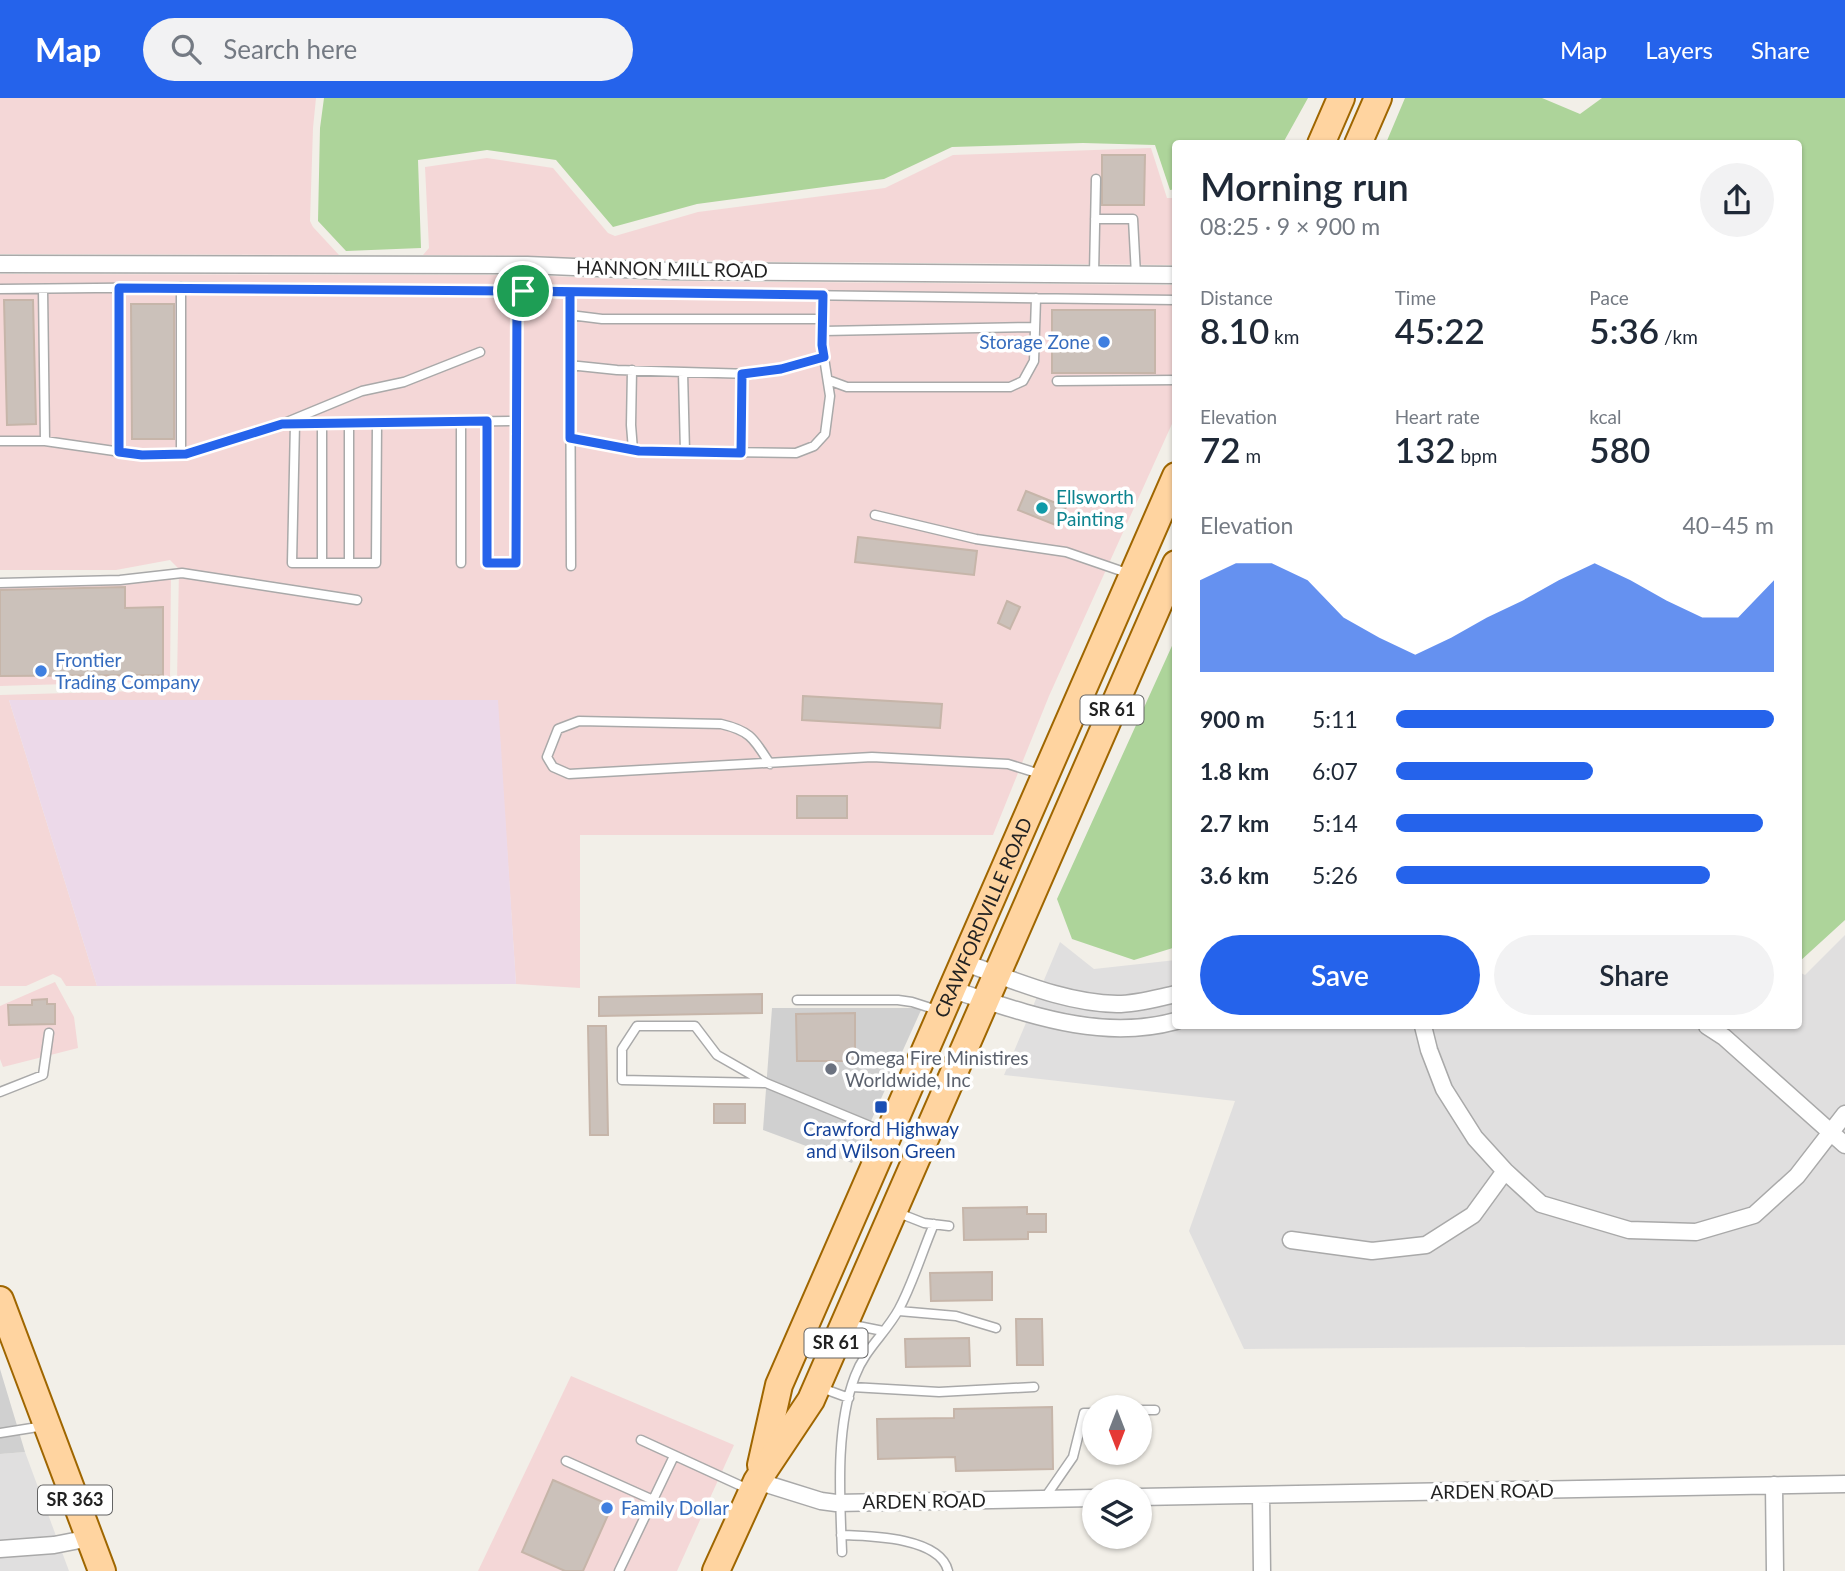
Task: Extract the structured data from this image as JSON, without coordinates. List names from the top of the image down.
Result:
{
  "streets": {
    "main road": ["SR 61", "CRAWFORDVILLE ROAD", "SR 363"],
    "street": ["HANNON MILL ROAD", "ARDEN ROAD"]
  },
  "crossings": [
    ["CRAWFORDVILLE ROAD", "ARDEN ROAD"]
  ],
  "places": {
    "other": [
      "Storage Zone",
      "Ellsworth Painting",
      "Frontier Trading Company",
      "Omega Fire Ministires Worldwide, Inc",
      "Family Dollar"
    ],
    "transit": ["Crawford Highway and Wilson Green"]
  },
  "north": "bottom",
  "page": {
    "header": "Map",
    "search": "Search here",
    "nav": ["Map", "Layers", "Share"],
    "heading": ["Morning run", "08:25 · 9 × 900 m"],
    "stats": [
      ["Distance", "8.10 km"],
      ["Time", "45:22"],
      ["Pace", "5:36 /km"],
      ["Elevation", "72 m"],
      ["Heart rate", "132 bpm"],
      ["kcal", "580"]
    ],
    "chart": ["Elevation", "40–45 m"],
    "list": [
      {
        "name": "900 m",
        "note": "5:11"
      },
      {
        "name": "1.8 km",
        "note": "6:07"
      },
      {
        "name": "2.7 km",
        "note": "5:14"
      },
      {
        "name": "3.6 km",
        "note": "5:26"
      }
    ],
    "buttons": ["Save", "Share"]
  }
}
